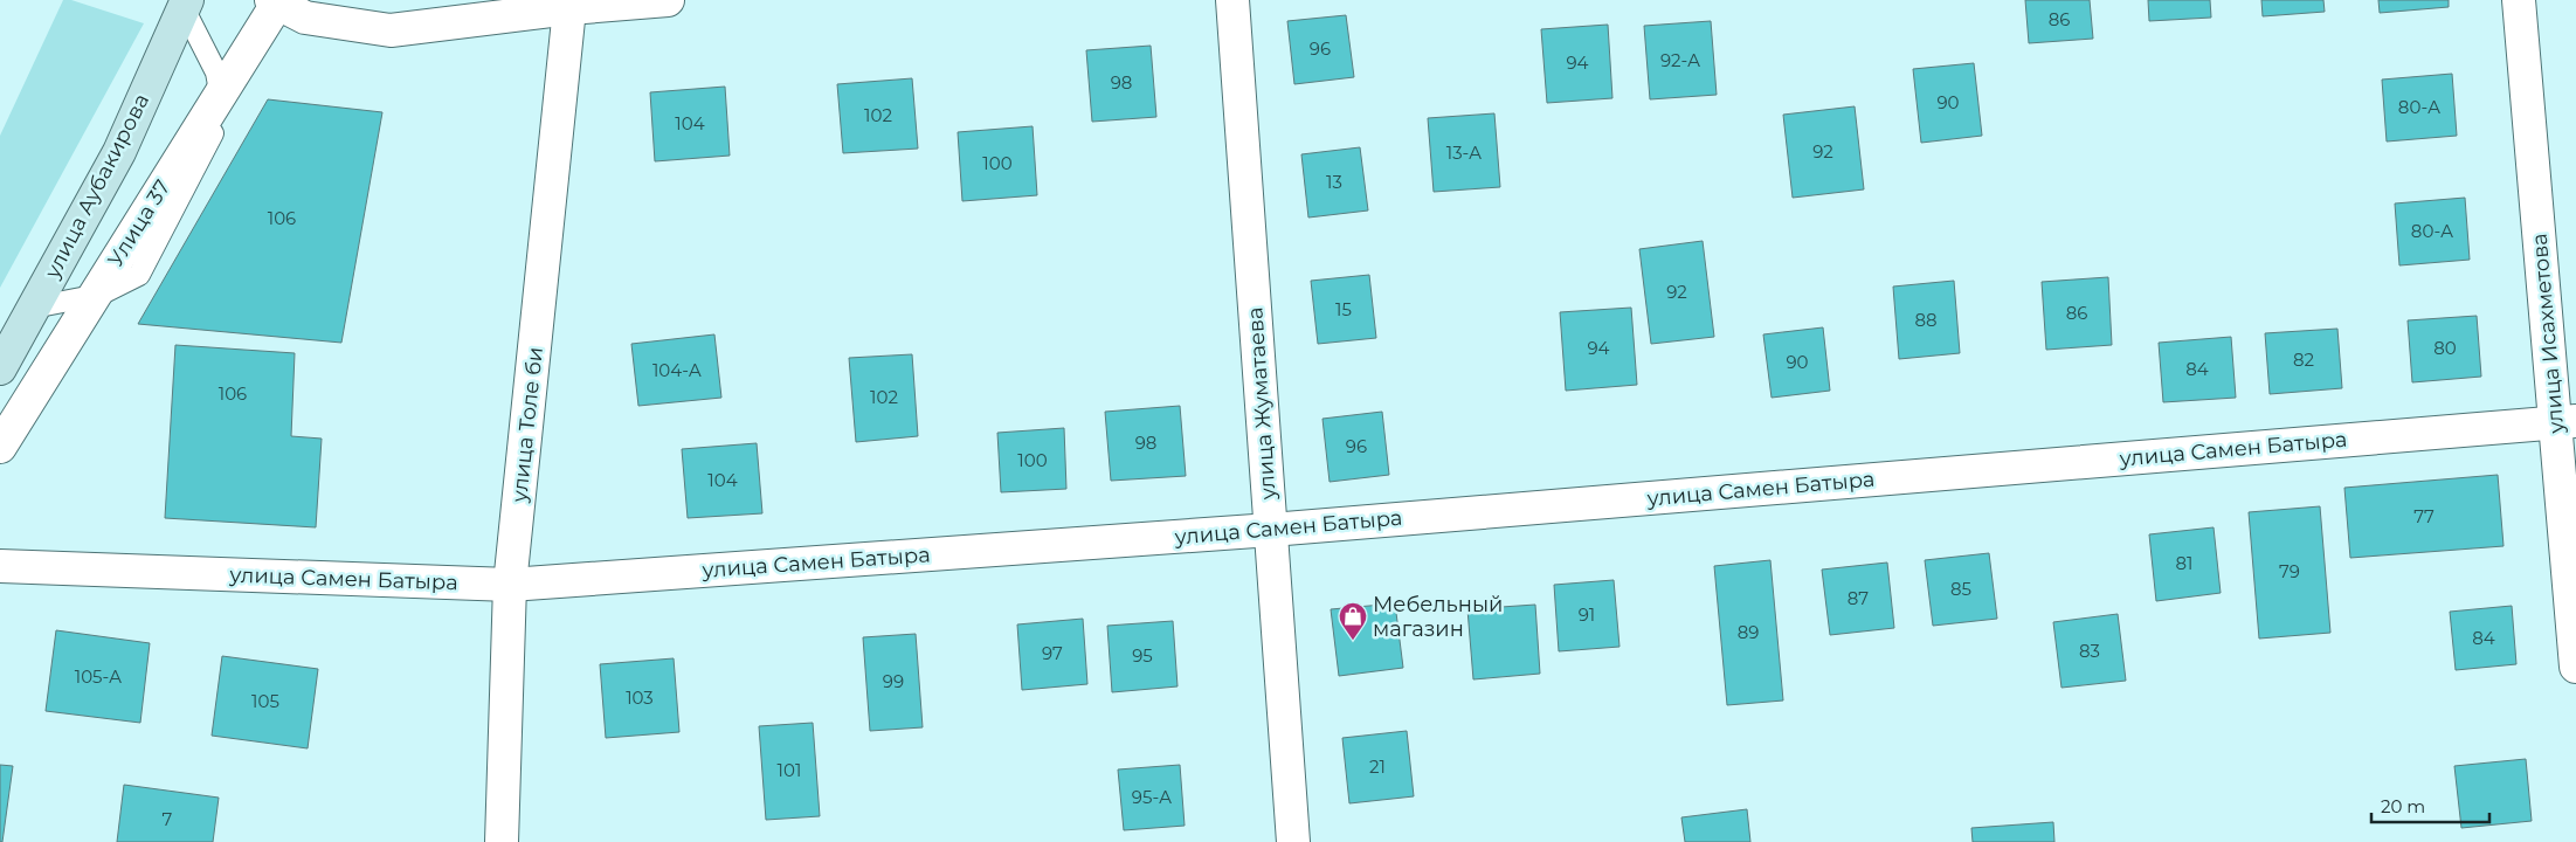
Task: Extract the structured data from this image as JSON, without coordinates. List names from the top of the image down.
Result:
{
  "streets": {
    "main road": ["улица Аубакирова"],
    "street": [
      "Улица 37",
      "улица Исахметова",
      "улица Жуматаева",
      "улица Толе би",
      "улица Самен Батыра"
    ]
  },
  "crossings": [
    ["улица Исахметова", "улица Самен Батыра"],
    ["улица Жуматаева", "улица Самен Батыра"],
    ["улица Толе би", "улица Самен Батыра"]
  ],
  "places": {
    "shop": ["Мебельный магазин"]
  },
  "house_numbers": [
    "86",
    "96",
    "92-А",
    "94",
    "98",
    "90",
    "80-А",
    "102",
    "104",
    "92",
    "13-А",
    "100",
    "13",
    "106",
    "80-А",
    "92",
    "15",
    "86",
    "88",
    "94",
    "80",
    "82",
    "90",
    "84",
    "104-А",
    "106",
    "102",
    "98",
    "96",
    "100",
    "104",
    "77",
    "81",
    "79",
    "85",
    "87",
    "91",
    "89",
    "84",
    "83",
    "97",
    "95",
    "105-А",
    "99",
    "103",
    "105",
    "21",
    "101",
    "95-А",
    "7"
  ],
  "scale_bar": "20 m"
}
